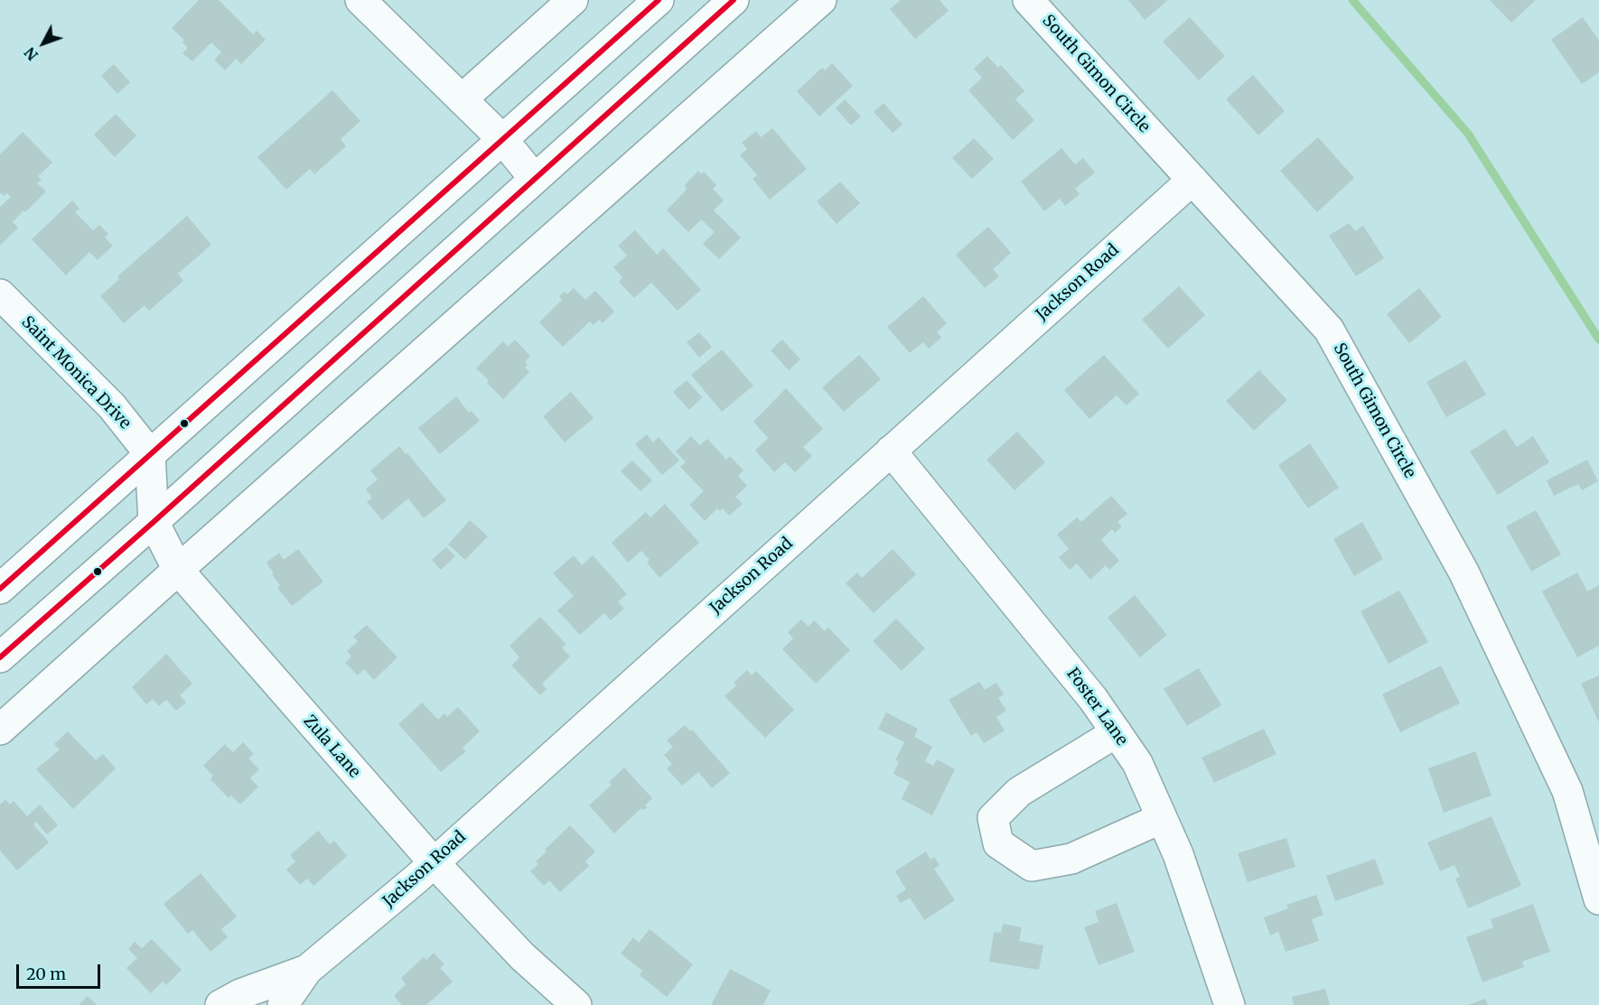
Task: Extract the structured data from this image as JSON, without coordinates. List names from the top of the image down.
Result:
{
  "streets": {
    "street": [
      "South Gimon Circle",
      "Jackson Road",
      "Saint Monica Drive",
      "Foster Lane",
      "Zula Lane"
    ]
  },
  "crossings": [
    ["South Gimon Circle", "Jackson Road"],
    ["Jackson Road", "Foster Lane"],
    ["Jackson Road", "Zula Lane"],
    ["Saint Monica Drive", "Zula Lane"]
  ],
  "scale_bar": "20 m",
  "north": "bottom left"
}
